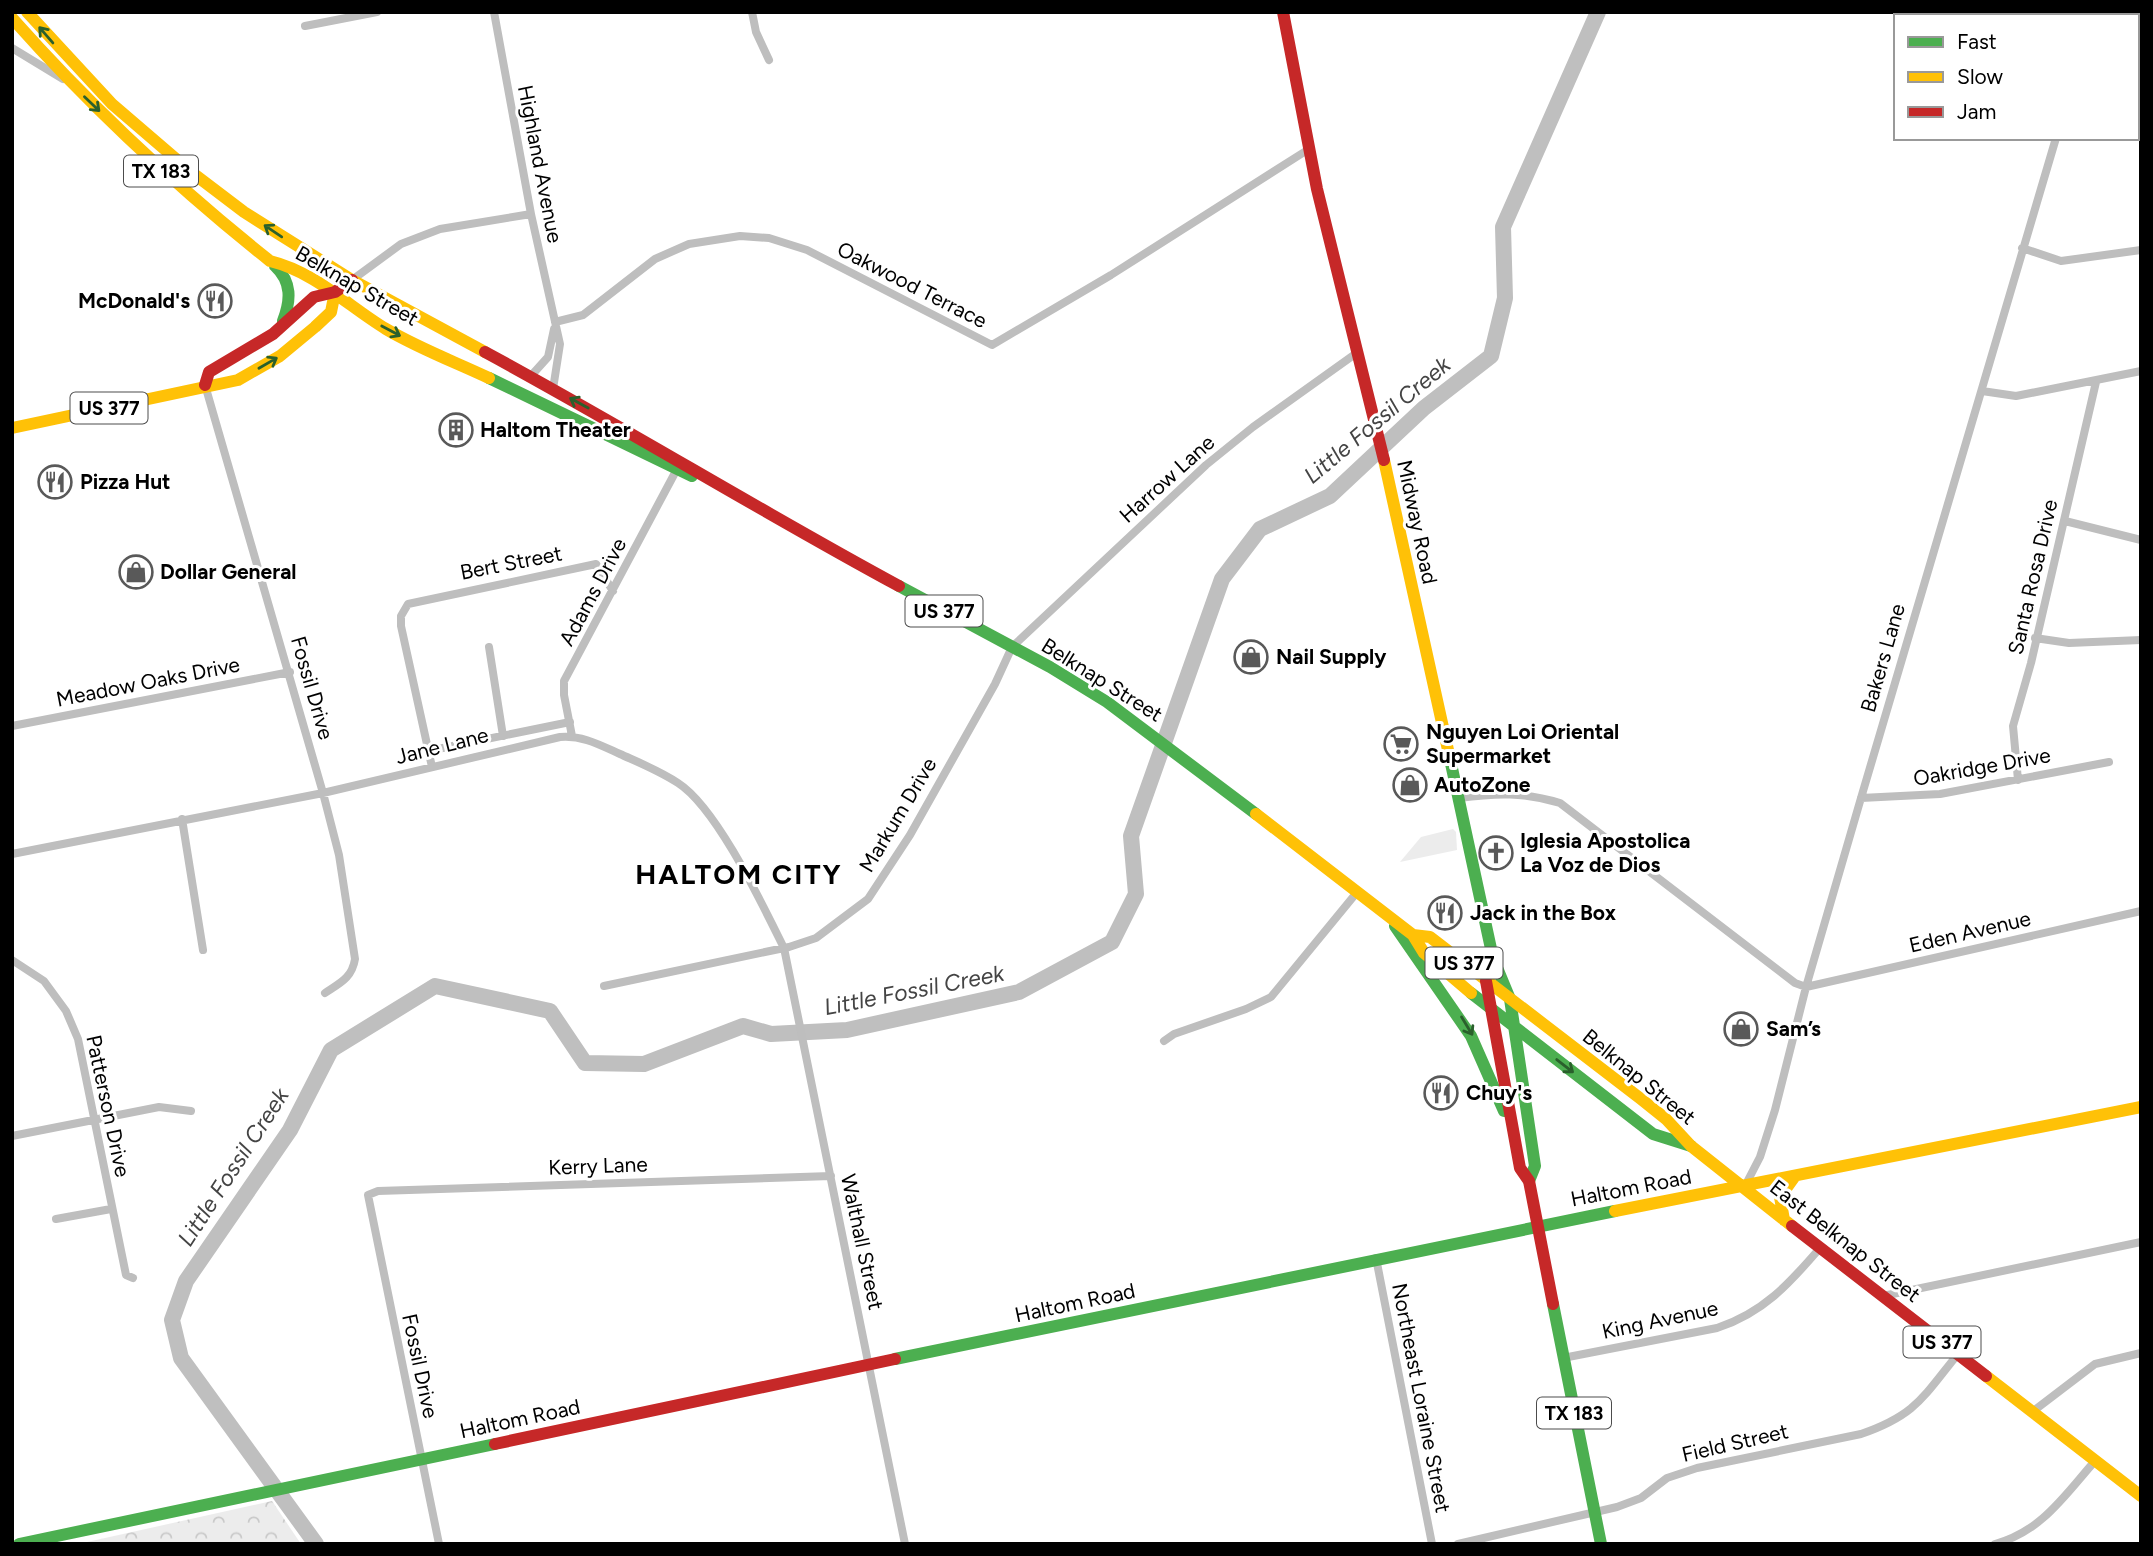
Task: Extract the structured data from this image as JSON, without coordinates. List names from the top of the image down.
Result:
{
  "streets": {
    "main road": [
      "TX 183",
      "Belknap Street",
      "US 377",
      "Midway Road",
      "Haltom Road",
      "East Belknap Street"
    ],
    "street": [
      "Highland Avenue",
      "Oakwood Terrace",
      "Harrow Lane",
      "Bert Street",
      "Santa Rosa Drive",
      "Adams Drive",
      "Bakers Lane",
      "Meadow Oaks Drive",
      "Fossil Drive",
      "Jane Lane",
      "Oakridge Drive",
      "Markum Drive",
      "Eden Avenue",
      "Patterson Drive",
      "Kerry Lane",
      "Walthall Street",
      "King Avenue",
      "Northeast Loraine Street",
      "Field Street"
    ]
  },
  "crossings": [
    ["Highland Avenue", "Oakwood Terrace"],
    ["TX 183", "Belknap Street"],
    ["TX 183", "Midway Road"],
    ["TX 183", "Haltom Road"],
    ["TX 183", "King Avenue"],
    ["TX 183", "Field Street"],
    ["Oakwood Terrace", "Midway Road"],
    ["Belknap Street", "US 377"],
    ["Belknap Street", "Harrow Lane"],
    ["Belknap Street", "Midway Road"],
    ["Belknap Street", "Adams Drive"],
    ["Belknap Street", "Markum Drive"],
    ["Belknap Street", "East Belknap Street"],
    ["US 377", "Fossil Drive"],
    ["Harrow Lane", "Midway Road"],
    ["Harrow Lane", "Markum Drive"],
    ["Bert Street", "Adams Drive"],
    ["Santa Rosa Drive", "Oakridge Drive"],
    ["Adams Drive", "Jane Lane"],
    ["Bakers Lane", "Oakridge Drive"],
    ["Bakers Lane", "Eden Avenue"],
    ["Bakers Lane", "Haltom Road"],
    ["Bakers Lane", "East Belknap Street"],
    ["Meadow Oaks Drive", "Fossil Drive"],
    ["Fossil Drive", "Jane Lane"],
    ["Fossil Drive", "Kerry Lane"],
    ["Fossil Drive", "Haltom Road"],
    ["Jane Lane", "Markum Drive"],
    ["Jane Lane", "Walthall Street"],
    ["Markum Drive", "Walthall Street"],
    ["Kerry Lane", "Walthall Street"],
    ["Haltom Road", "East Belknap Street"],
    ["Haltom Road", "Walthall Street"],
    ["Haltom Road", "Northeast Loraine Street"],
    ["East Belknap Street", "King Avenue"],
    ["East Belknap Street", "Field Street"]
  ],
  "districts": ["HALTOM CITY"],
  "water": ["Little Fossil Creek"],
  "places": {
    "restaurant": [
      "McDonald's",
      "Pizza Hut",
      "Jack in the Box",
      "Chuy's"
    ],
    "building": ["Haltom Theater"],
    "shop": [
      "Dollar General",
      "Nail Supply",
      "AutoZone",
      "Sam’s"
    ],
    "supermarket": ["Nguyen Loi Oriental Supermarket"],
    "church": ["Iglesia Apostolica La Voz de Dios"]
  },
  "legend": ["Fast", "Slow", "Jam"]
}
